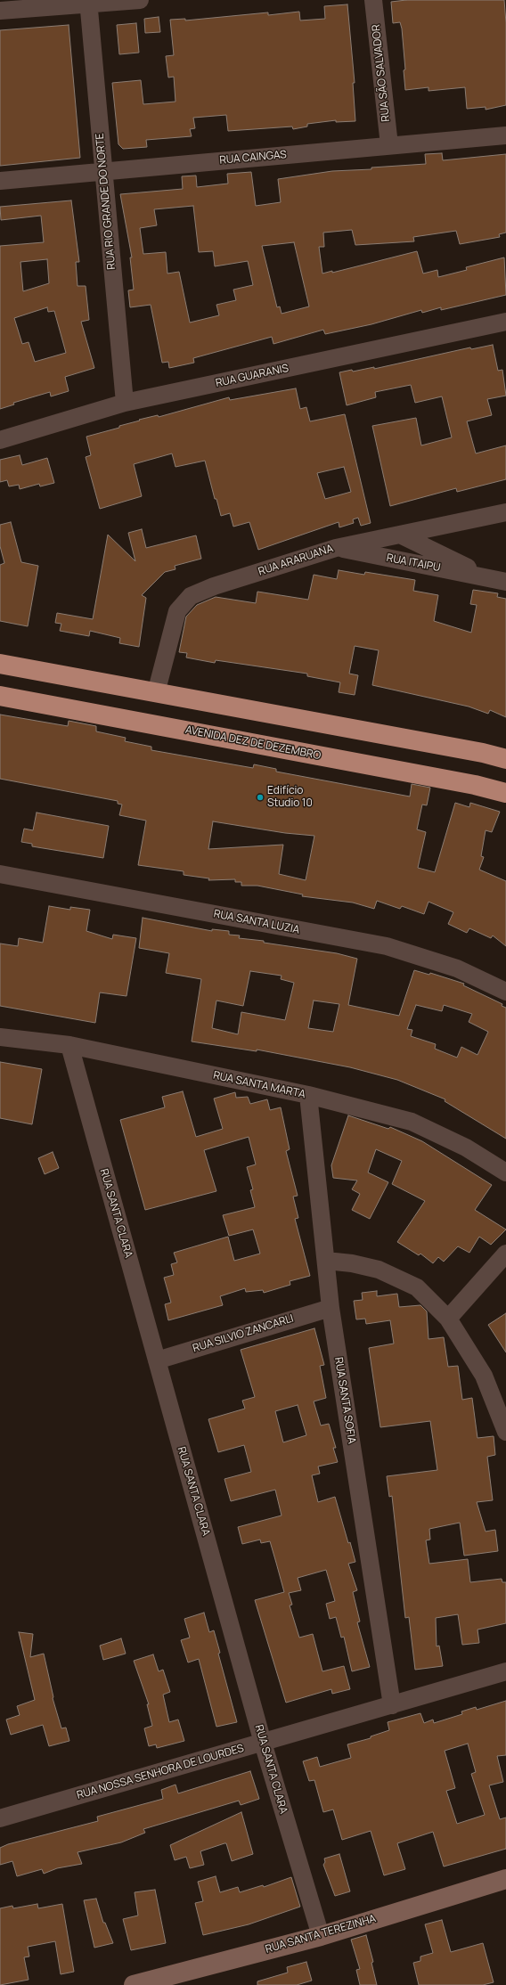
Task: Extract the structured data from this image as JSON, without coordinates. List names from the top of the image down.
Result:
{
  "streets": {
    "highway": ["AVENIDA DEZ DE DEZEMBRO"],
    "street": [
      "RUA SÃO SALVADOR",
      "RUA CAINGAS",
      "RUA RIO GRANDE DO NORTE",
      "RUA GUARANIS",
      "RUA ARARUANA",
      "RUA ITAIPU",
      "RUA SANTA LUZIA",
      "RUA SANTA MARTA",
      "RUA SANTA CLARA",
      "RUA SILVIO ZANCARLI",
      "RUA SANTA SOFIA",
      "RUA NOSSA SENHORA DE LOURDES",
      "RUA SANTA TEREZINHA"
    ]
  },
  "crossings": [
    ["RUA SÃO SALVADOR", "RUA CAINGAS"],
    ["RUA CAINGAS", "RUA RIO GRANDE DO NORTE"],
    ["RUA RIO GRANDE DO NORTE", "RUA GUARANIS"],
    ["RUA ARARUANA", "RUA ITAIPU"],
    ["RUA SANTA MARTA", "RUA SANTA CLARA"],
    ["RUA SANTA MARTA", "RUA SANTA SOFIA"],
    ["RUA SANTA CLARA", "RUA SILVIO ZANCARLI"],
    ["RUA SANTA CLARA", "RUA NOSSA SENHORA DE LOURDES"],
    ["RUA SANTA CLARA", "RUA SANTA TEREZINHA"],
    ["RUA SILVIO ZANCARLI", "RUA SANTA SOFIA"],
    ["RUA SANTA SOFIA", "RUA NOSSA SENHORA DE LOURDES"]
  ],
  "places": ["Edifício Studio 10"]
}
